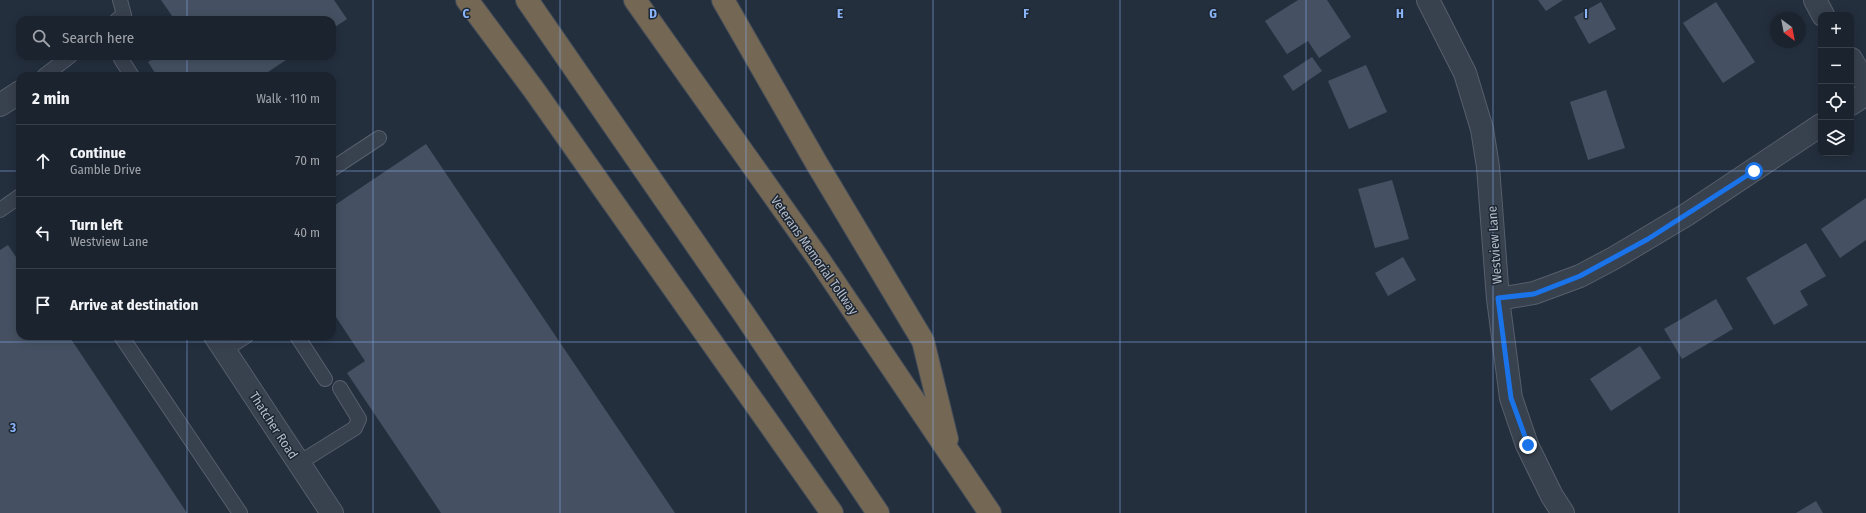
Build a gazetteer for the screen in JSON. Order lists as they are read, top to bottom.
{
  "streets": {
    "highway": ["Veterans Memorial Tollway"],
    "street": ["Westview Lane", "Thatcher Road"]
  },
  "north": "bottom right",
  "page": {
    "map_buttons": ["+", "−"],
    "search": "Search here",
    "heading": ["2 min", "Walk · 110 m"],
    "list": [
      ["Continue", "Gamble Drive", "70 m"],
      ["Turn left", "Westview Lane", "40 m"],
      "Arrive at destination"
    ]
  },
  "grid": {
    "columns": [
      "C",
      "D",
      "E",
      "F",
      "G",
      "H",
      "I"
    ],
    "rows": ["3"]
  }
}
